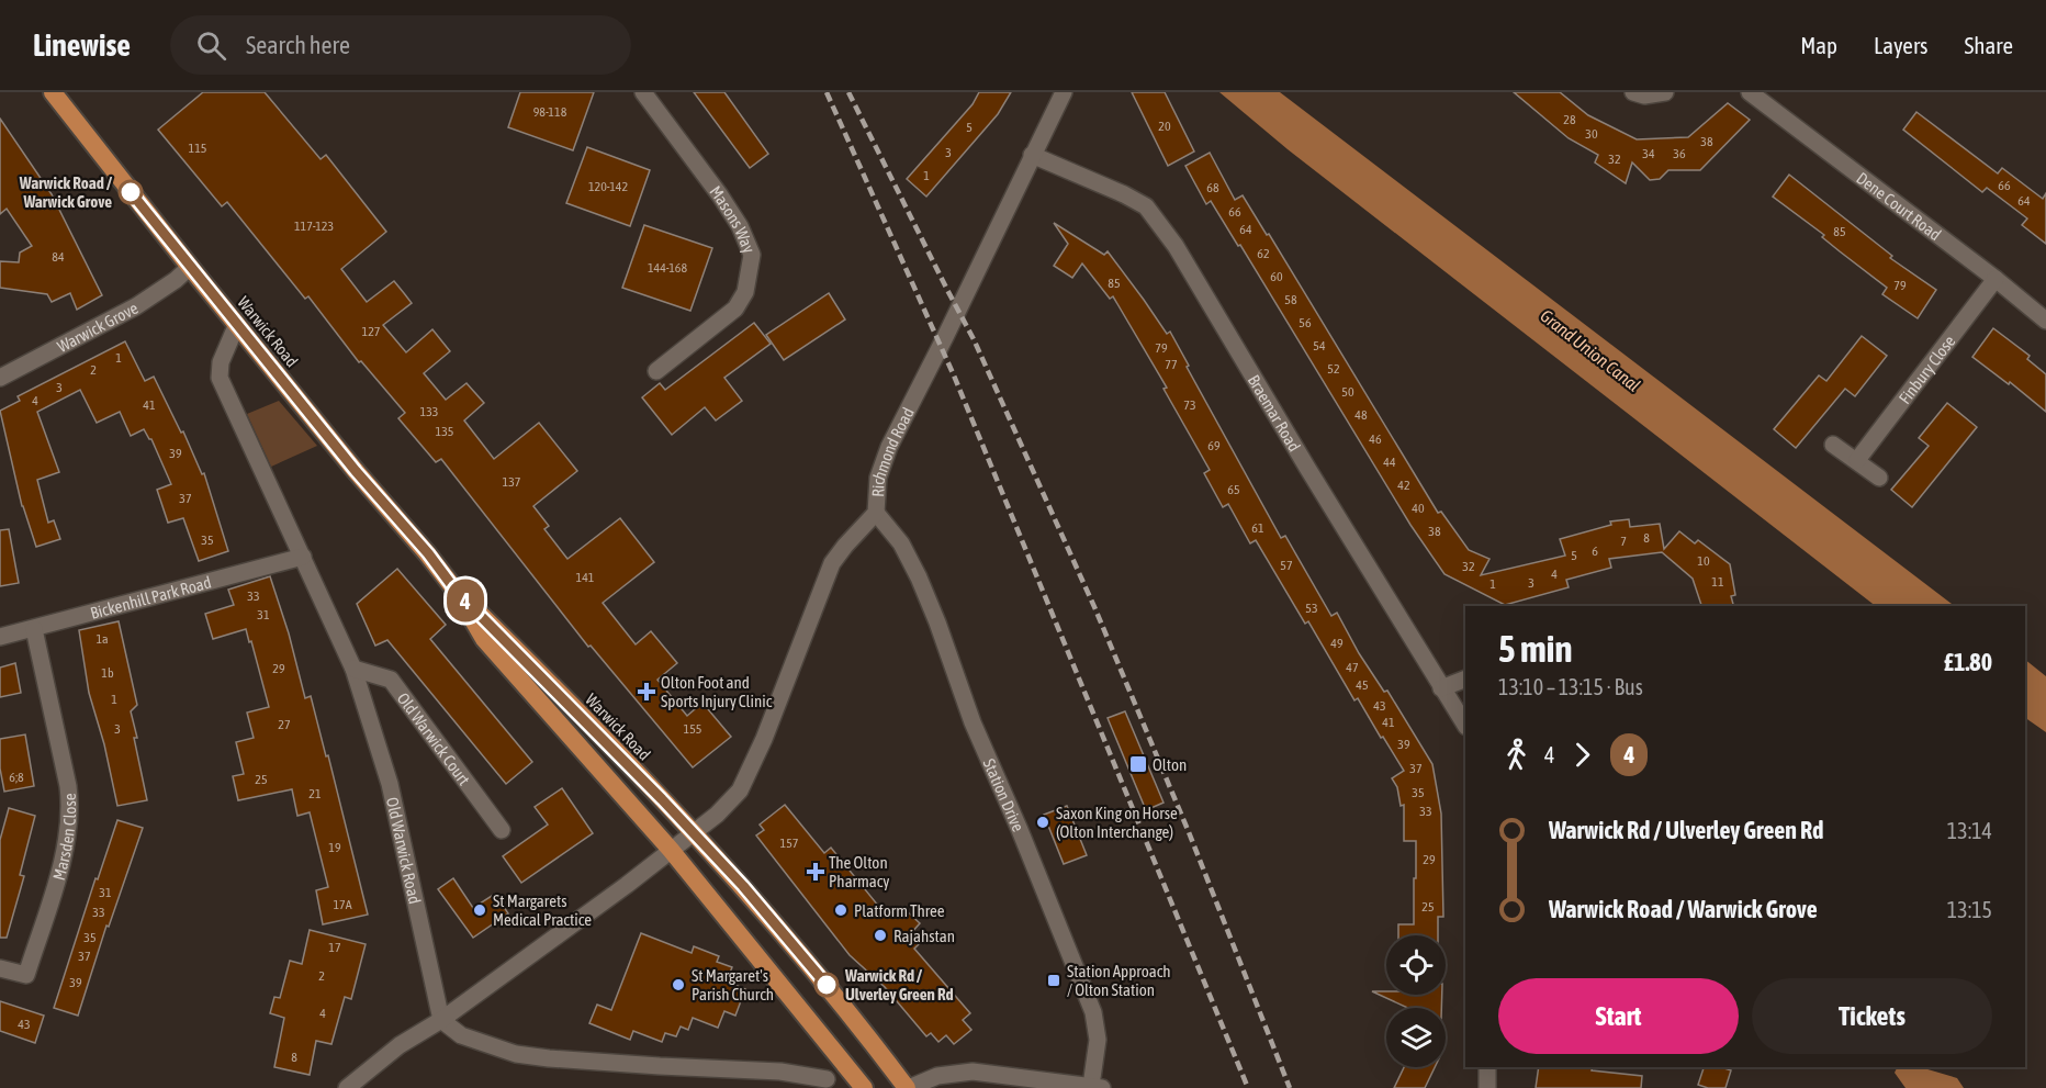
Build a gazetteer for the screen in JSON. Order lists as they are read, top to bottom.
{
  "streets": {
    "highway": ["Warwick Road"],
    "street": [
      "Dene Court Road",
      "Masons Way",
      "Warwick Grove",
      "Finbury Close",
      "Braemar Road",
      "Richmond Road",
      "Bickenhill Park Road",
      "Old Warwick Court",
      "Station Drive",
      "Marsden Close",
      "Old Warwick Road"
    ]
  },
  "crossings": [
    ["Dene Court Road", "Finbury Close"],
    ["Warwick Grove", "Warwick Road"],
    ["Warwick Road", "Richmond Road"],
    ["Warwick Road", "Old Warwick Road"],
    ["Braemar Road", "Richmond Road"],
    ["Richmond Road", "Station Drive"],
    ["Bickenhill Park Road", "Marsden Close"],
    ["Bickenhill Park Road", "Old Warwick Road"],
    ["Old Warwick Court", "Old Warwick Road"]
  ],
  "water": ["Grand Union Canal"],
  "places": {
    "other": [
      "Warwick Road / Warwick Grove",
      "Saxon King on Horse (Olton Interchange)",
      "St Margarets Medical Practice",
      "Platform Three",
      "Rajahstan",
      "St Margaret's Parish Church",
      "Warwick Rd / Ulverley Green Rd"
    ],
    "health": ["Olton Foot and Sports Injury Clinic", "The Olton Pharmacy"],
    "transit": ["Olton", "Station Approach / Olton Station"]
  },
  "lines": ["bus line 4"],
  "house_numbers": [
    "98-118",
    "28",
    "20",
    "5",
    "30",
    "38",
    "115",
    "3",
    "34",
    "36",
    "32",
    "1",
    "66",
    "120-142",
    "68",
    "64",
    "66",
    "117-123",
    "64",
    "85",
    "62",
    "84",
    "144-168",
    "60",
    "85",
    "79",
    "58",
    "56",
    "127",
    "54",
    "79",
    "1",
    "77",
    "52",
    "2",
    "3",
    "50",
    "4",
    "41",
    "73",
    "133",
    "48",
    "135",
    "46",
    "69",
    "39",
    "44",
    "137",
    "42",
    "65",
    "37",
    "40",
    "61",
    "38",
    "8",
    "35",
    "7",
    "6",
    "5",
    "10",
    "57",
    "32",
    "4",
    "141",
    "11",
    "3",
    "1",
    "33",
    "53",
    "31",
    "1a",
    "49",
    "47",
    "29",
    "1b",
    "45",
    "1",
    "43",
    "41",
    "27",
    "3",
    "155",
    "39",
    "37",
    "6;8",
    "25",
    "35",
    "21",
    "33",
    "157",
    "19",
    "29",
    "31",
    "17A",
    "25",
    "33",
    "35",
    "17",
    "37",
    "2",
    "39",
    "4",
    "43",
    "8"
  ],
  "page": {
    "header": "Linewise",
    "search": "Search here",
    "nav": ["Map", "Layers", "Share"],
    "on_map": "4",
    "heading": ["5 min", "13:10 – 13:15 · Bus", "£1.80"],
    "legs": ["4", "4"],
    "list": [
      {
        "name": "Warwick Rd / Ulverley Green Rd",
        "value": "13:14"
      },
      {
        "name": "Warwick Road / Warwick Grove",
        "value": "13:15"
      }
    ],
    "buttons": ["Start", "Tickets"]
  }
}
